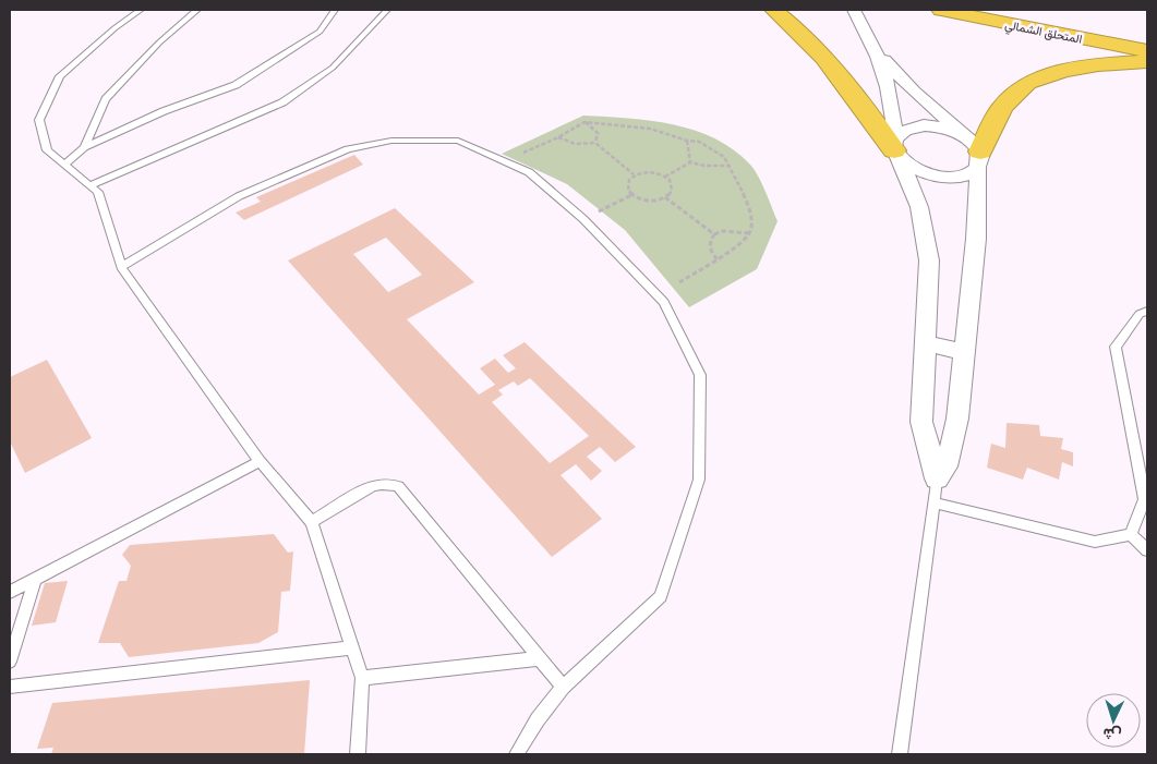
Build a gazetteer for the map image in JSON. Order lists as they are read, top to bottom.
{
  "streets": {
    "highway": ["المتحلق الشمالي"]
  },
  "north": "bottom"
}
